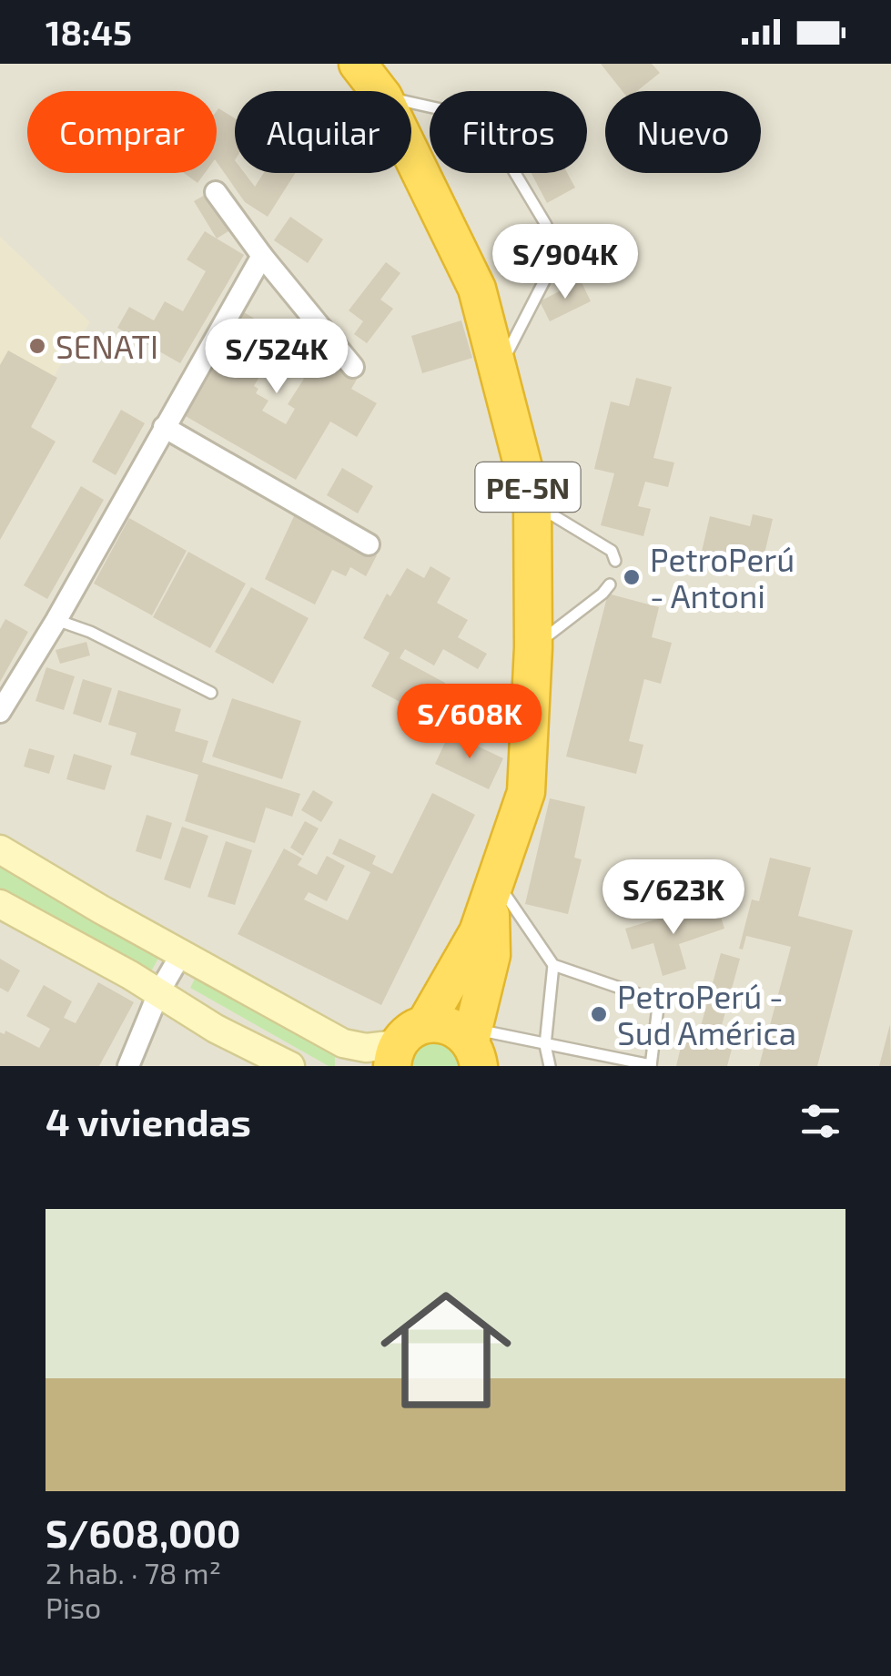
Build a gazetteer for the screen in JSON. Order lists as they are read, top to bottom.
{
  "streets": {
    "highway": ["PE-5N"]
  },
  "places": ["SENATI", "PetroPerú - Antoni", "PetroPerú - Sud América"],
  "page": {
    "status": "18:45",
    "chip": [
      "Comprar",
      "Alquilar",
      "Filtros",
      "Nuevo"
    ],
    "price": [
      "S/904K",
      "S/524K",
      "S/608K",
      "S/623K"
    ],
    "heading": "4 viviendas",
    "list": [
      {
        "name": "S/608,000",
        "note": "2 hab. · 78 m² · Piso"
      }
    ]
  }
}
